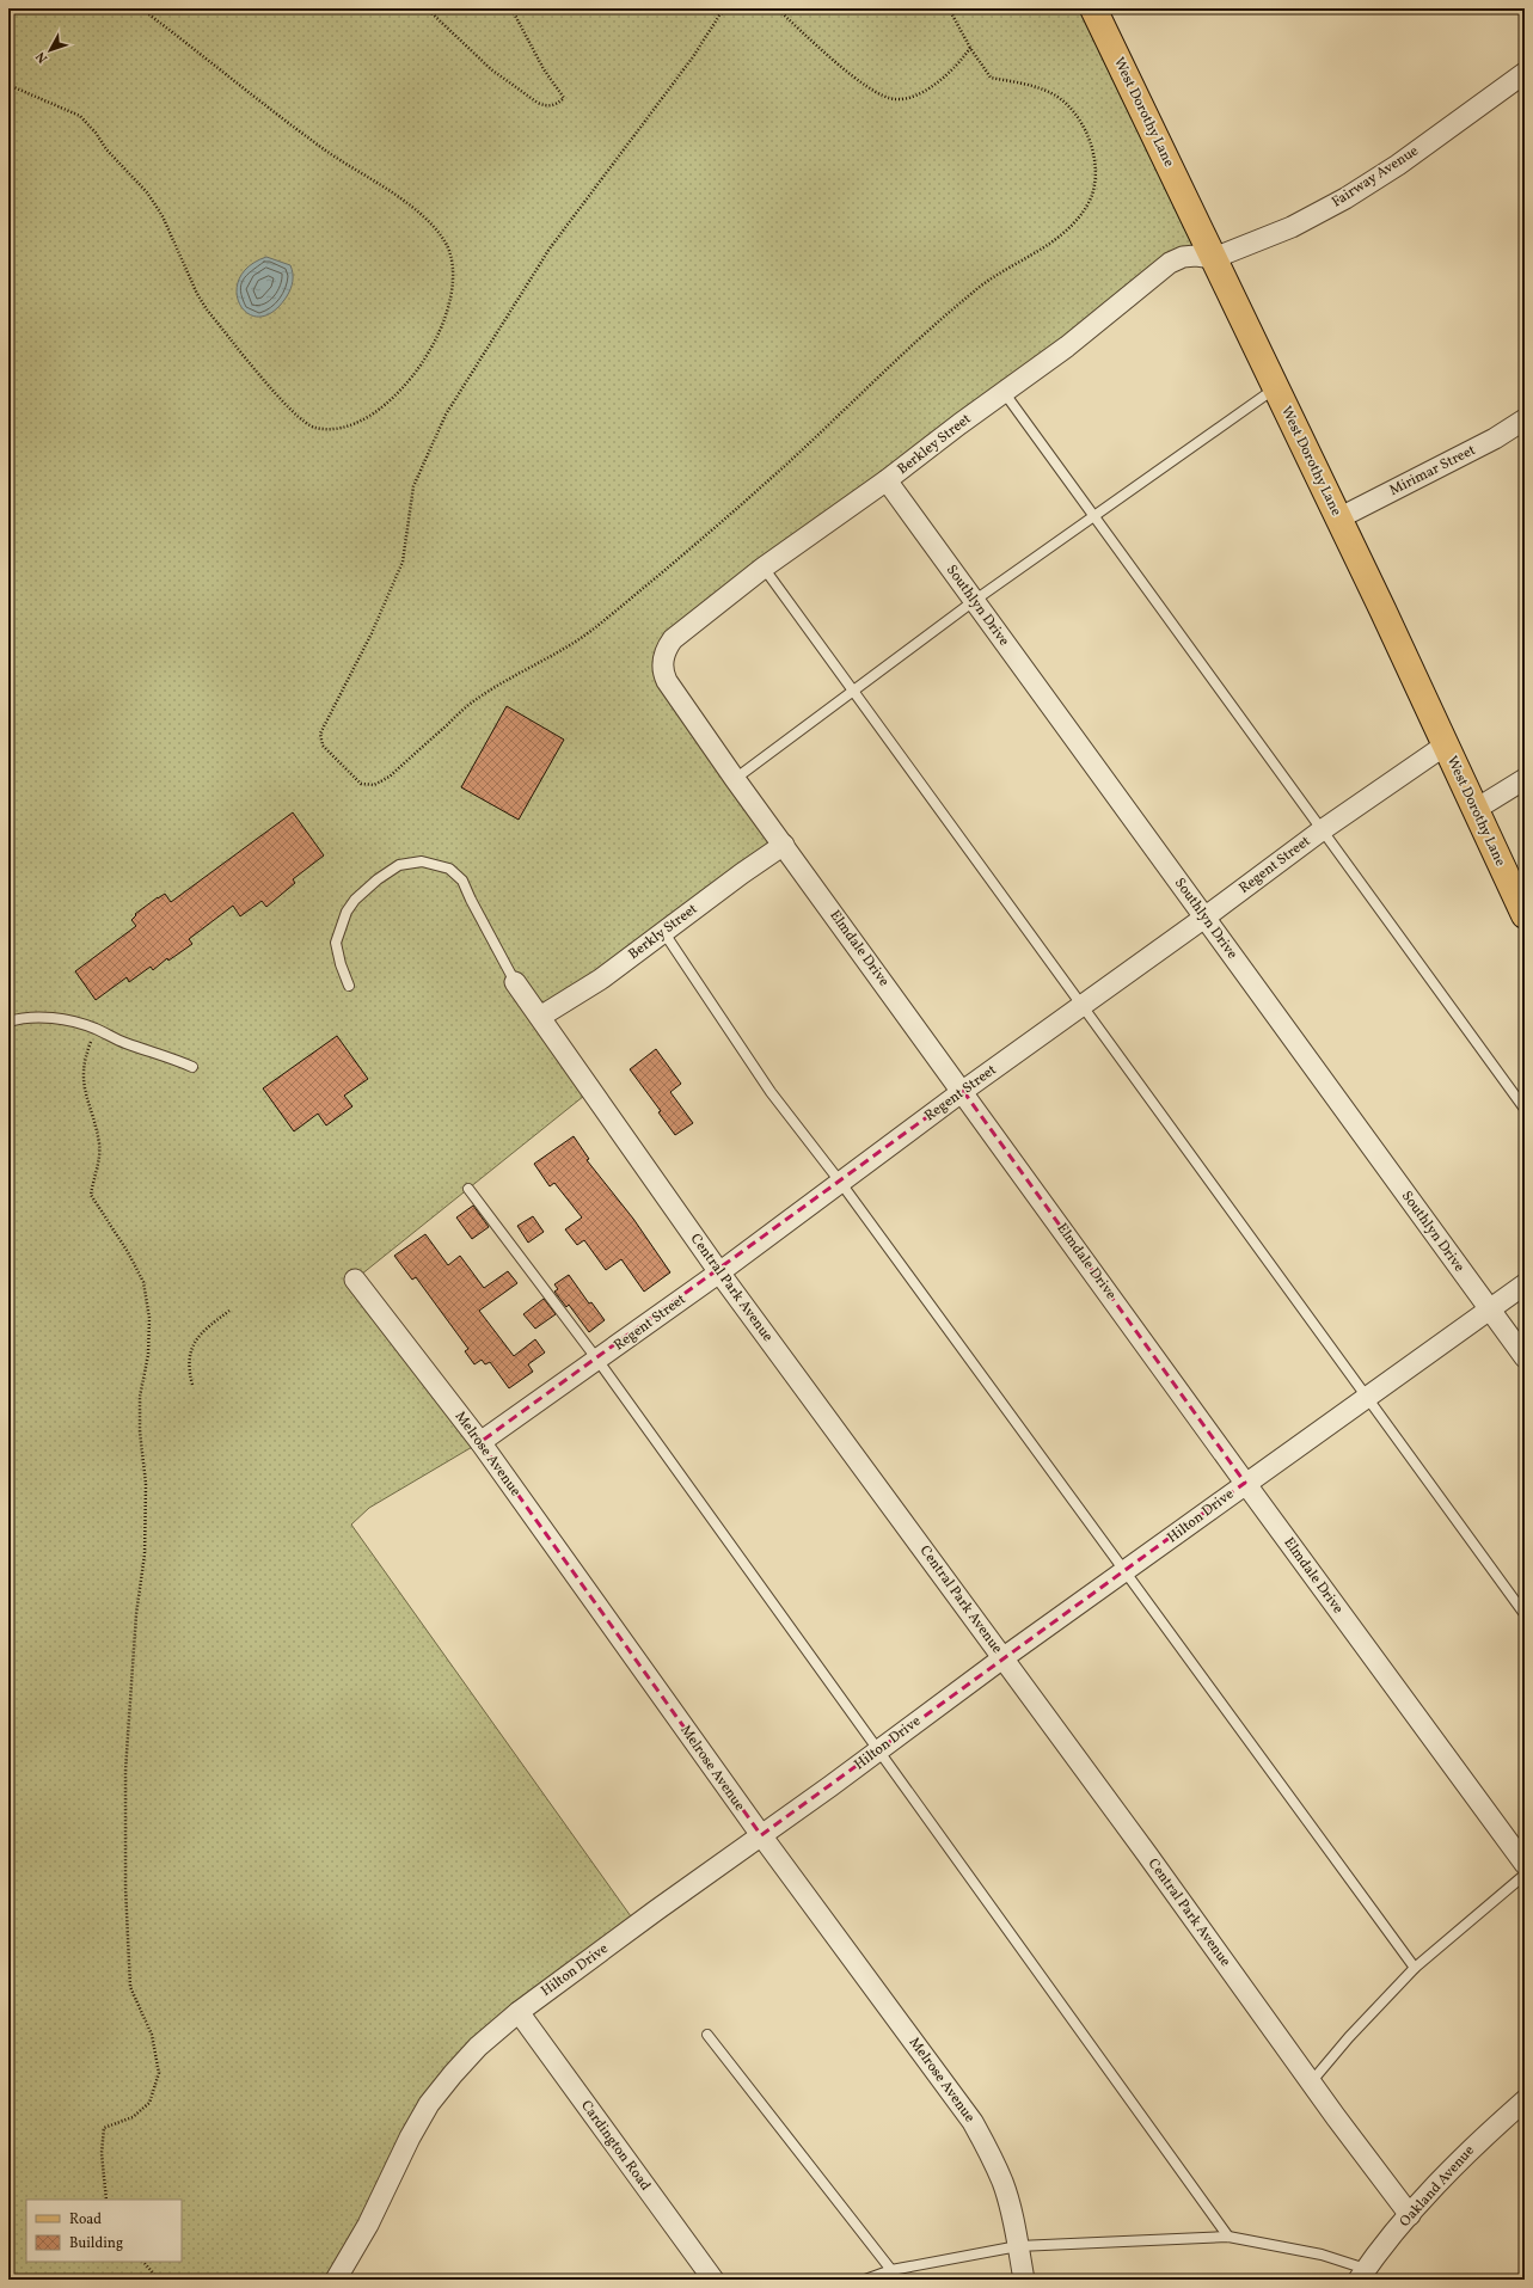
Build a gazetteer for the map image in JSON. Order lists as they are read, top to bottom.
{
  "streets": {
    "main road": ["West Dorothy Lane"],
    "street": [
      "Fairway Avenue",
      "Berkley Street",
      "Mirimar Street",
      "Southlyn Drive",
      "Regent Street",
      "Berkly Street",
      "Elmdale Drive",
      "Central Park Avenue",
      "Melrose Avenue",
      "Hilton Drive",
      "Cardington Road",
      "Oakland Avenue"
    ]
  },
  "crossings": [
    ["West Dorothy Lane", "Fairway Avenue"],
    ["West Dorothy Lane", "Berkley Street"],
    ["West Dorothy Lane", "Mirimar Street"],
    ["West Dorothy Lane", "Regent Street"],
    ["Fairway Avenue", "Berkley Street"],
    ["Berkley Street", "Southlyn Drive"],
    ["Berkley Street", "Elmdale Drive"],
    ["Southlyn Drive", "Regent Street"],
    ["Southlyn Drive", "Hilton Drive"],
    ["Regent Street", "Elmdale Drive"],
    ["Regent Street", "Central Park Avenue"],
    ["Regent Street", "Melrose Avenue"],
    ["Berkly Street", "Elmdale Drive"],
    ["Berkly Street", "Central Park Avenue"],
    ["Elmdale Drive", "Hilton Drive"],
    ["Central Park Avenue", "Hilton Drive"],
    ["Central Park Avenue", "Oakland Avenue"],
    ["Melrose Avenue", "Hilton Drive"],
    ["Hilton Drive", "Cardington Road"]
  ],
  "legend": ["Road", "Building"],
  "north": "bottom left"
}
